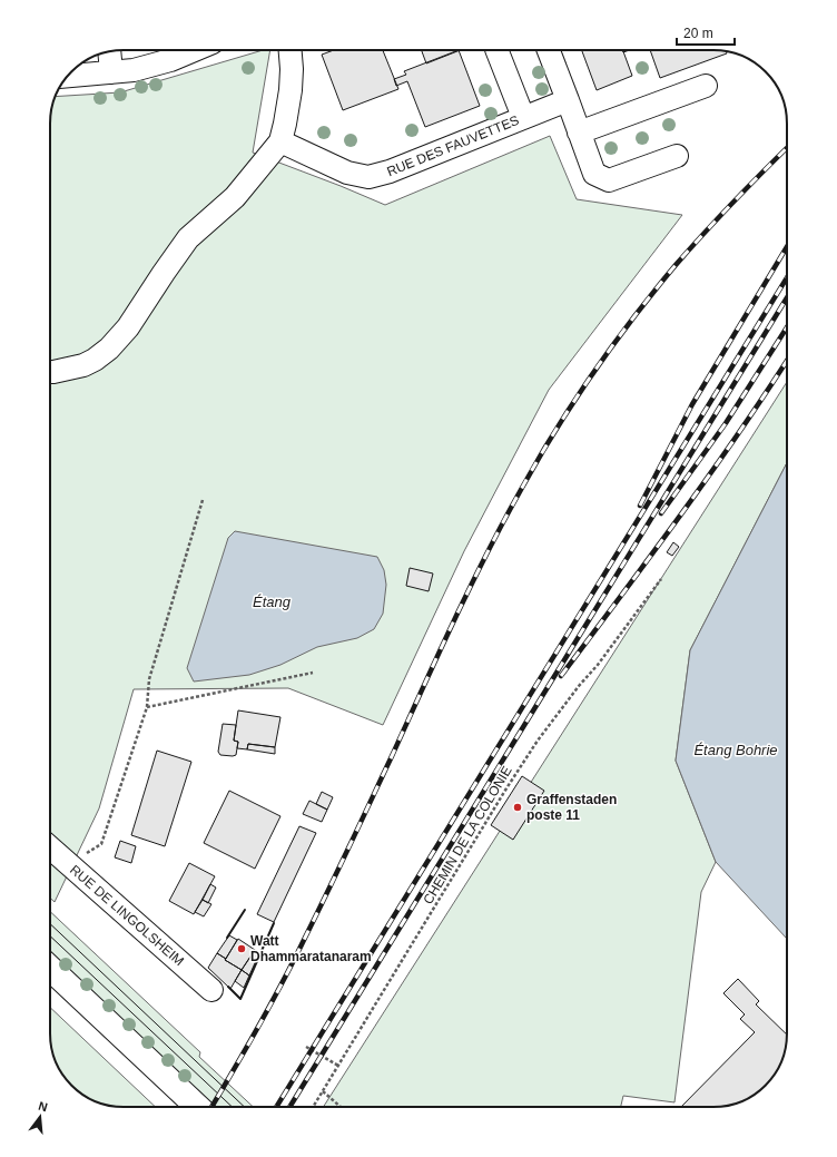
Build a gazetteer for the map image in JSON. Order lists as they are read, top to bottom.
{
  "streets": {
    "street": ["RUE DES FAUVETTES", "RUE DE LINGOLSHEIM"],
    "path": ["CHEMIN DE LA COLONIE"]
  },
  "water": ["Étang", "Étang Bohrie"],
  "places": ["Graffenstaden poste 11", "Watt Dhammaratanaram"],
  "scale_bar": "20 m",
  "north": "top"
}
